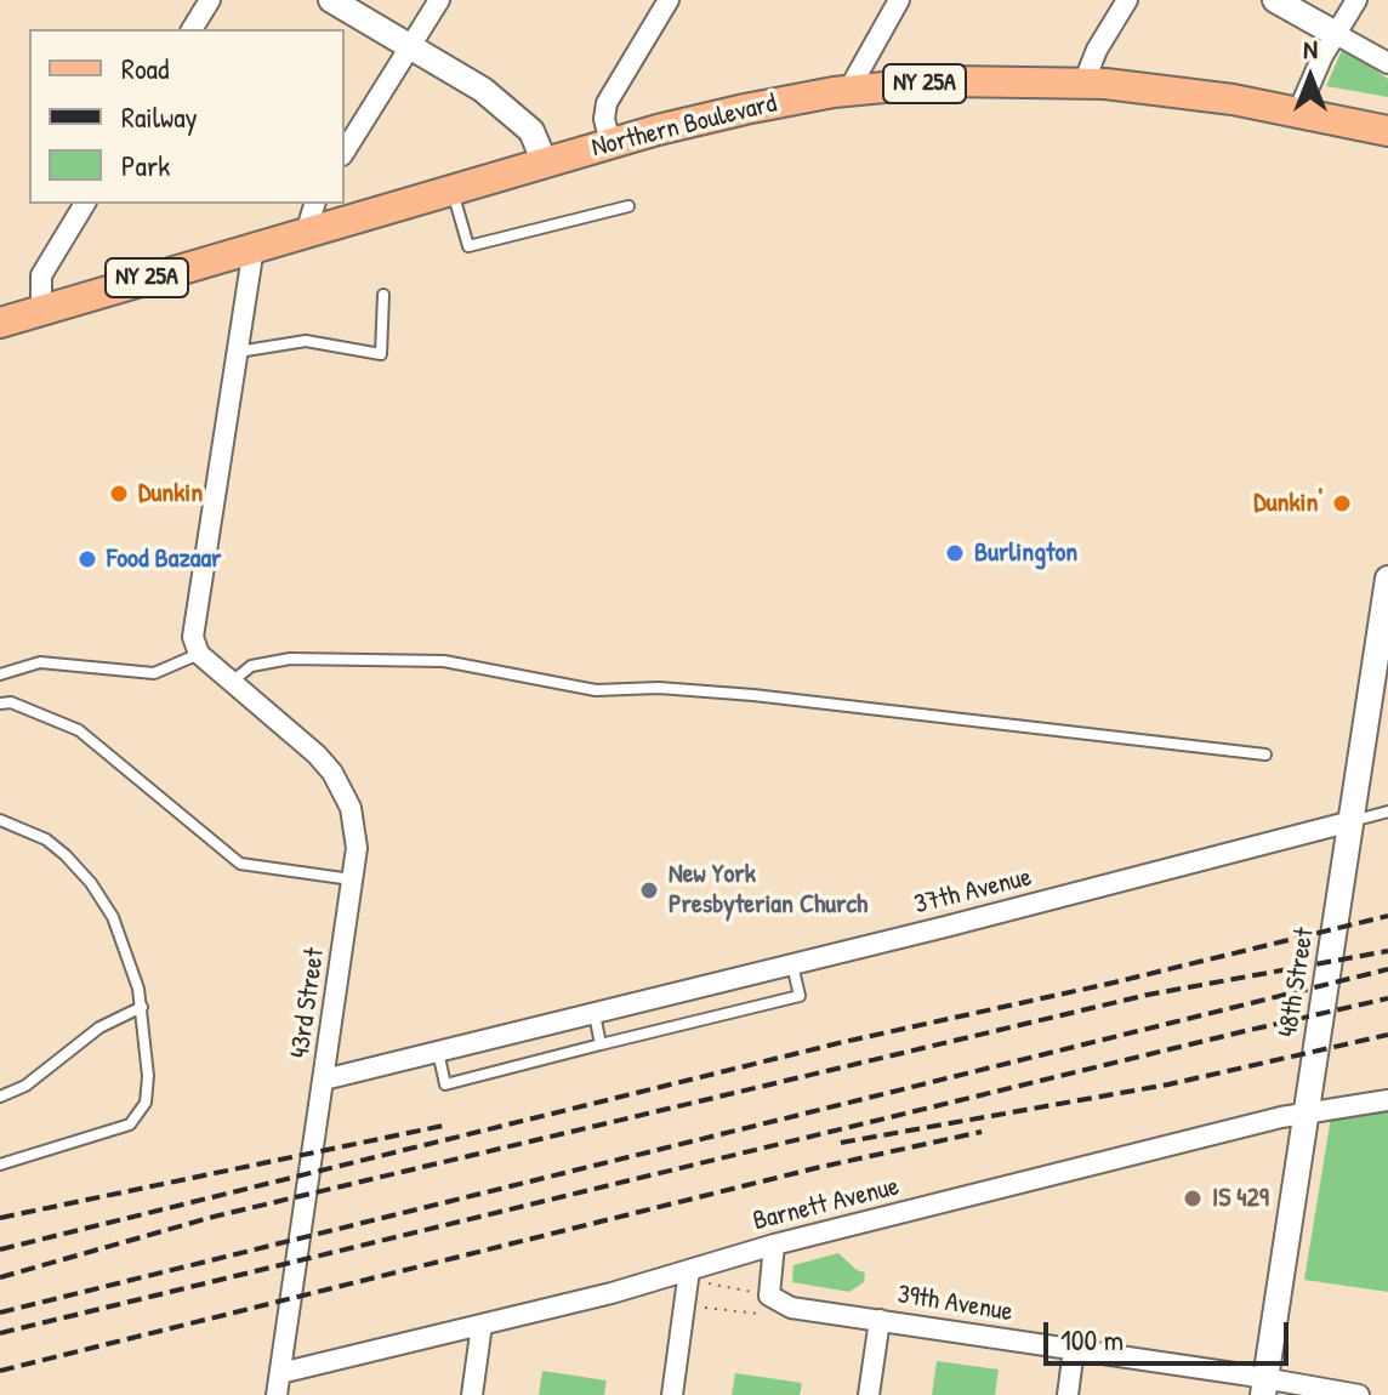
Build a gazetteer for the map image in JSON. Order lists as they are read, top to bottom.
{
  "streets": {
    "main road": ["NY 25A", "Northern Boulevard"],
    "street": [
      "37th Avenue",
      "48th Street",
      "43rd Street",
      "Barnett Avenue",
      "39th Avenue"
    ]
  },
  "crossings": [
    ["37th Avenue", "48th Street"],
    ["37th Avenue", "43rd Street"],
    ["48th Street", "Barnett Avenue"],
    ["48th Street", "39th Avenue"],
    ["43rd Street", "Barnett Avenue"],
    ["Barnett Avenue", "39th Avenue"]
  ],
  "places": [
    "Dunkin",
    "Dunkin'",
    "Burlington",
    "Food Bazaar",
    "New York Presbyterian Church",
    "IS 429"
  ],
  "legend": ["Road", "Railway", "Park"],
  "scale_bar": "100 m",
  "north": "top"
}
